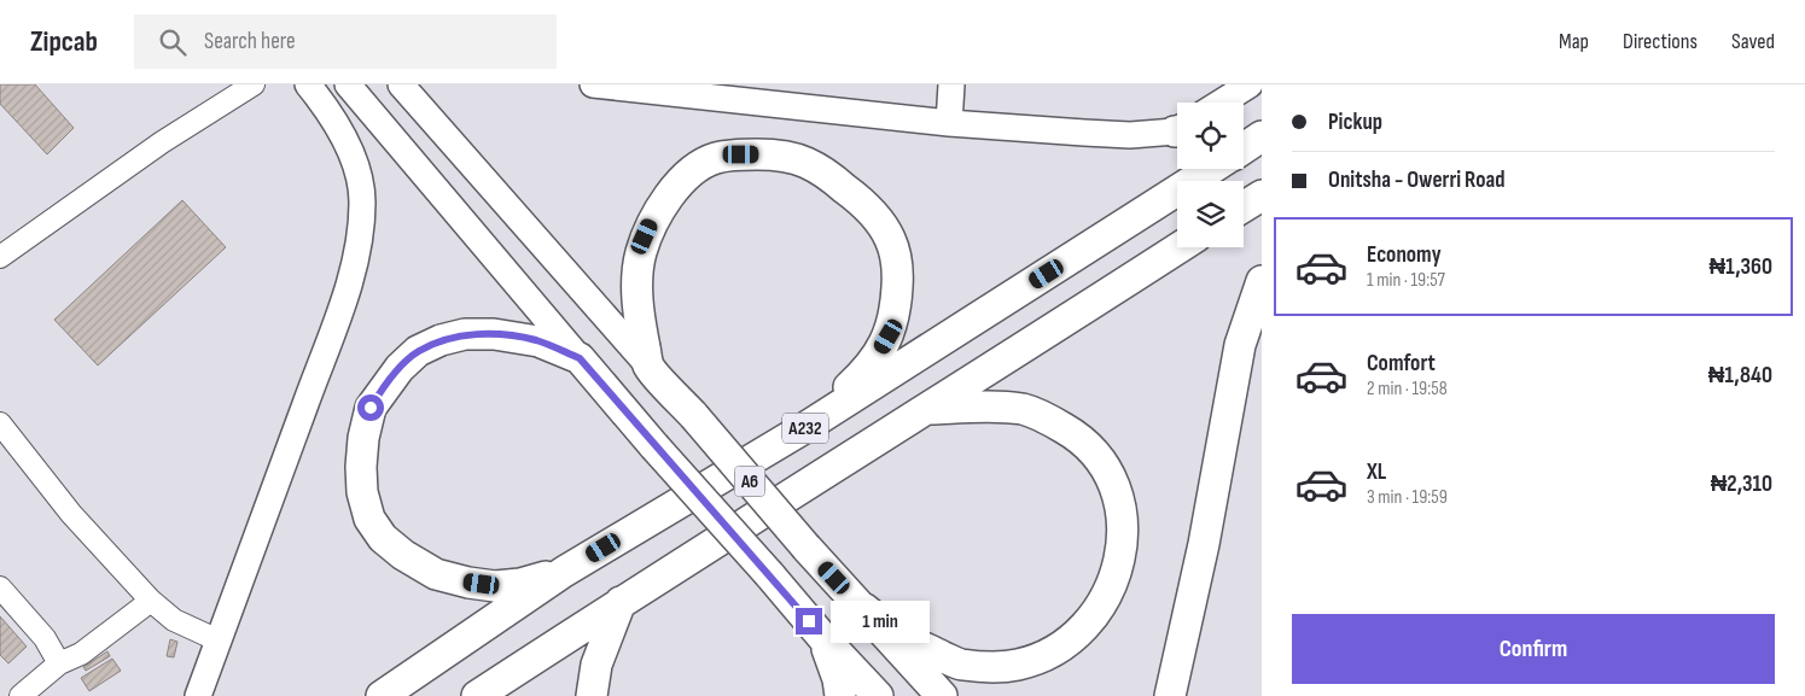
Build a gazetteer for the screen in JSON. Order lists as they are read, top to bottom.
{
  "streets": {
    "highway": ["A232", "A6"]
  },
  "page": {
    "header": "Zipcab",
    "search": "Search here",
    "nav": ["Map", "Directions", "Saved"],
    "banner": ["Pickup", "Onitsha - Owerri Road"],
    "list": [
      {
        "name": "Economy",
        "note": "1 min · 19:57",
        "value": "₦1,360"
      },
      {
        "name": "Comfort",
        "note": "2 min · 19:58",
        "value": "₦1,840"
      },
      {
        "name": "XL",
        "note": "3 min · 19:59",
        "value": "₦2,310"
      }
    ],
    "bubble": "1 min",
    "buttons": "Confirm"
  }
}
